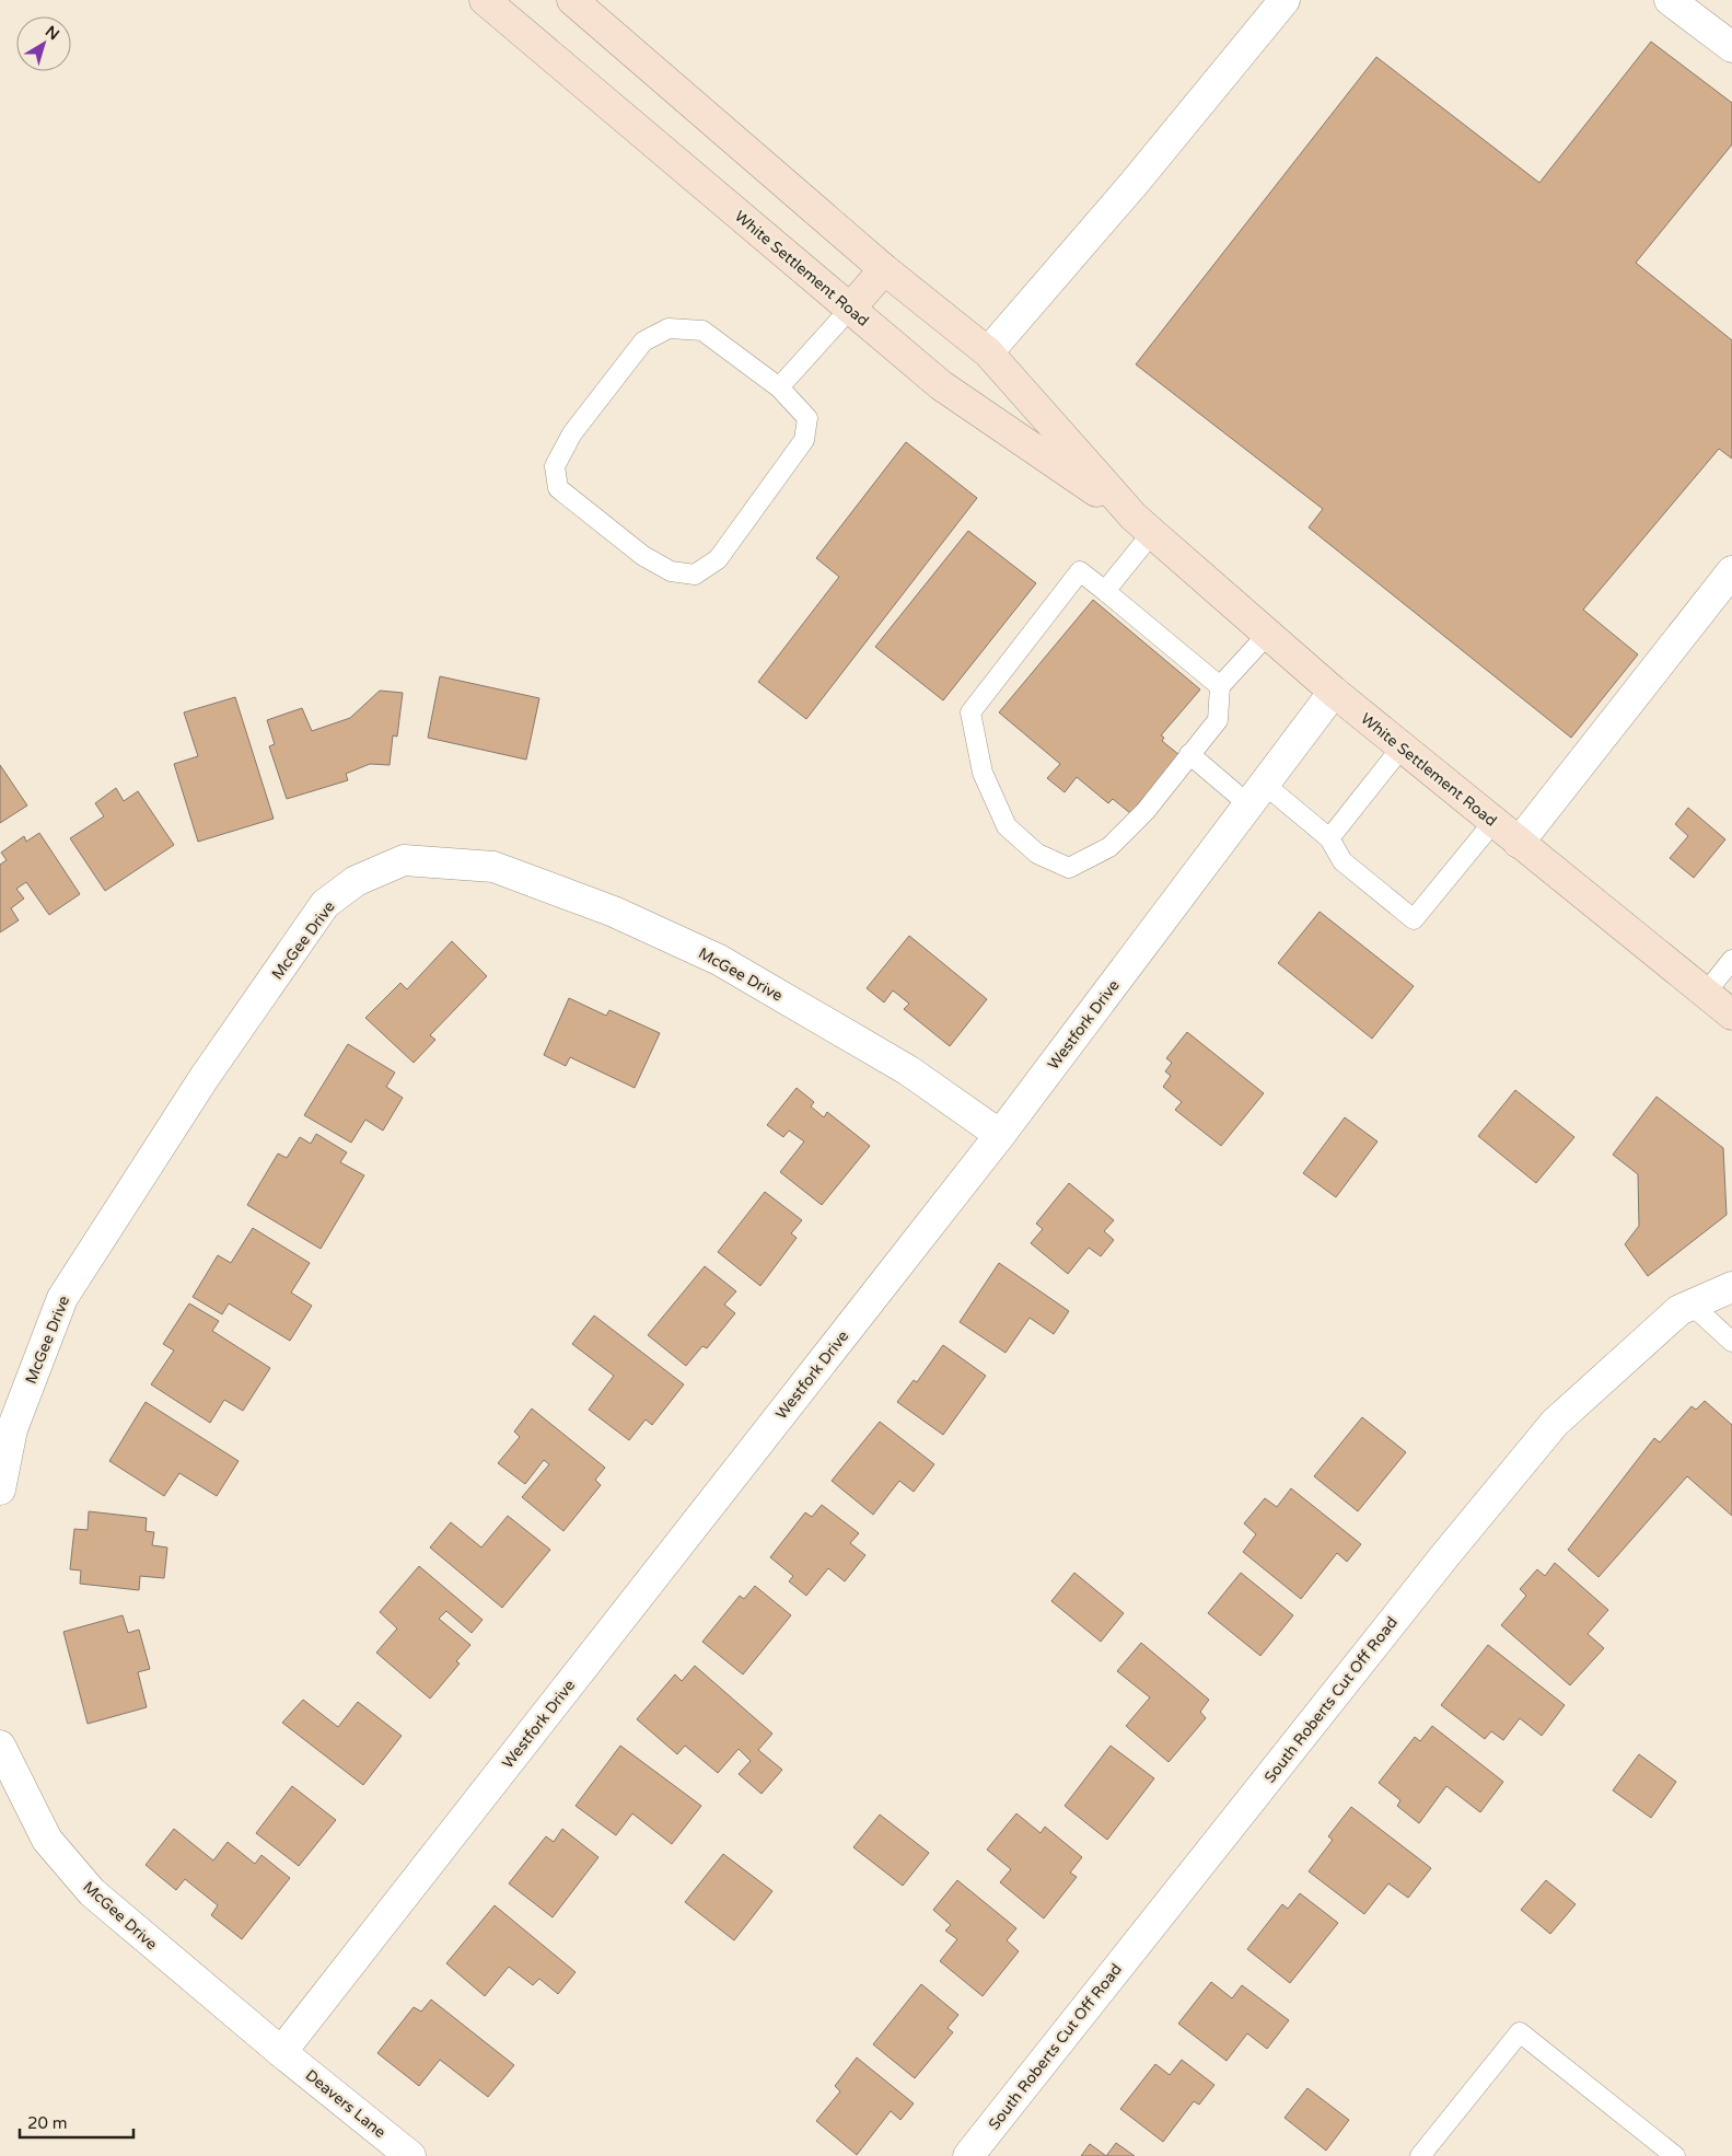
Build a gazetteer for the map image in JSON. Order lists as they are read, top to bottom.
{
  "streets": {
    "main road": ["White Settlement Road"],
    "street": [
      "McGee Drive",
      "Westfork Drive",
      "South Roberts Cut Off Road",
      "Deavers Lane"
    ]
  },
  "crossings": [
    ["White Settlement Road", "Westfork Drive"],
    ["McGee Drive", "Westfork Drive"],
    ["McGee Drive", "Deavers Lane"],
    ["Westfork Drive", "Deavers Lane"]
  ],
  "scale_bar": "20 m",
  "north": "top right"
}
